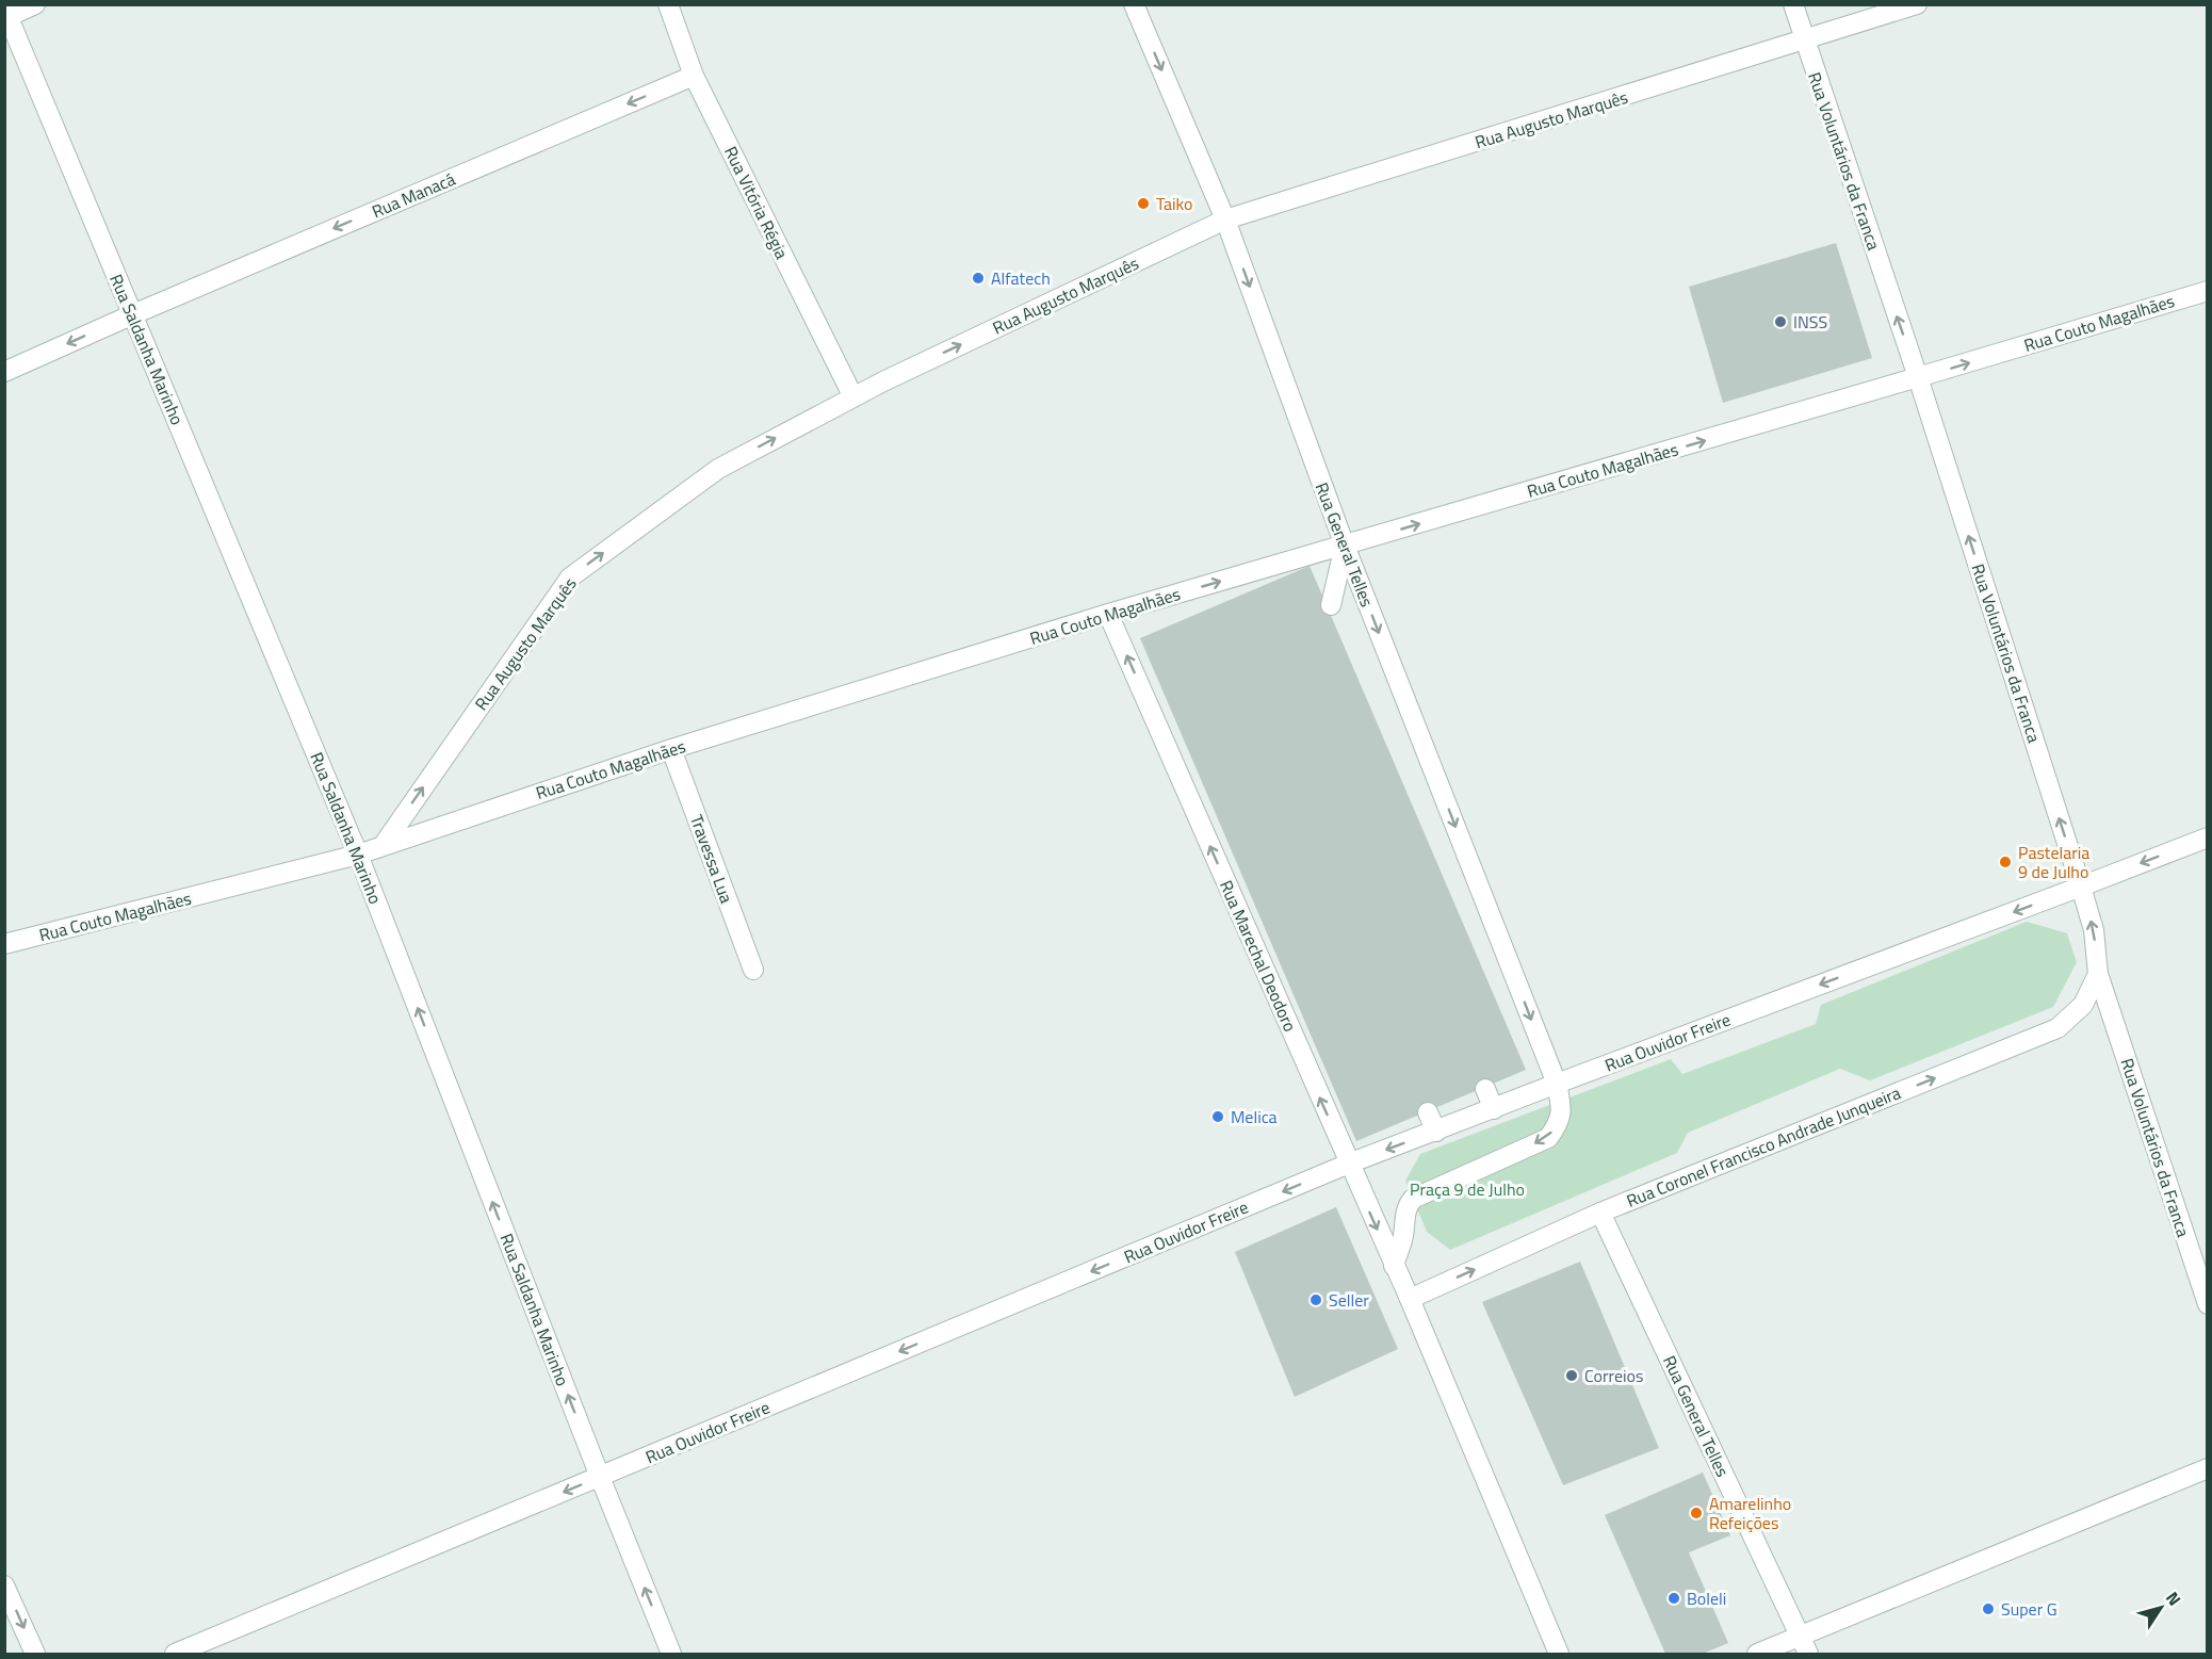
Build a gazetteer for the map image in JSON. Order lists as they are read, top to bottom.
{
  "streets": {
    "street": [
      "Rua Augusto Marquês",
      "Rua Voluntários da Franca",
      "Rua Manacá",
      "Rua Vitória Régia",
      "Rua Couto Magalhães",
      "Rua Saldanha Marinho",
      "Rua General Telles",
      "Travessa Lua",
      "Rua Marechal Deodoro",
      "Rua Ouvidor Freire",
      "Rua Coronel Francisco Andrade Junqueira"
    ]
  },
  "crossings": [
    ["Rua Augusto Marquês", "Rua Voluntários da Franca"],
    ["Rua Augusto Marquês", "Rua Vitória Régia"],
    ["Rua Augusto Marquês", "Rua Couto Magalhães"],
    ["Rua Augusto Marquês", "Rua General Telles"],
    ["Rua Voluntários da Franca", "Rua Couto Magalhães"],
    ["Rua Voluntários da Franca", "Rua Ouvidor Freire"],
    ["Rua Voluntários da Franca", "Rua Coronel Francisco Andrade Junqueira"],
    ["Rua Manacá", "Rua Vitória Régia"],
    ["Rua Manacá", "Rua Saldanha Marinho"],
    ["Rua Couto Magalhães", "Rua Saldanha Marinho"],
    ["Rua Couto Magalhães", "Rua General Telles"],
    ["Rua Couto Magalhães", "Travessa Lua"],
    ["Rua Couto Magalhães", "Rua Marechal Deodoro"],
    ["Rua Saldanha Marinho", "Rua Ouvidor Freire"],
    ["Rua General Telles", "Rua Marechal Deodoro"],
    ["Rua General Telles", "Rua Ouvidor Freire"],
    ["Rua General Telles", "Rua Coronel Francisco Andrade Junqueira"],
    ["Rua Marechal Deodoro", "Rua Ouvidor Freire"],
    ["Rua Marechal Deodoro", "Rua Coronel Francisco Andrade Junqueira"]
  ],
  "one_way": [
    "Rua Augusto Marquês",
    "Rua Voluntários da Franca",
    "Rua Manacá",
    "Rua Couto Magalhães",
    "Rua Saldanha Marinho",
    "Rua General Telles",
    "Rua Ouvidor Freire",
    "Rua Coronel Francisco Andrade Junqueira"
  ],
  "parks": ["Praça 9 de Julho"],
  "places": [
    "Taiko",
    "Alfatech",
    "INSS",
    "Pastelaria 9 de Julho",
    "Melica",
    "Seller",
    "Correios",
    "Amarelinho Refeições",
    "Boleli",
    "Super G"
  ],
  "north": "top right"
}
